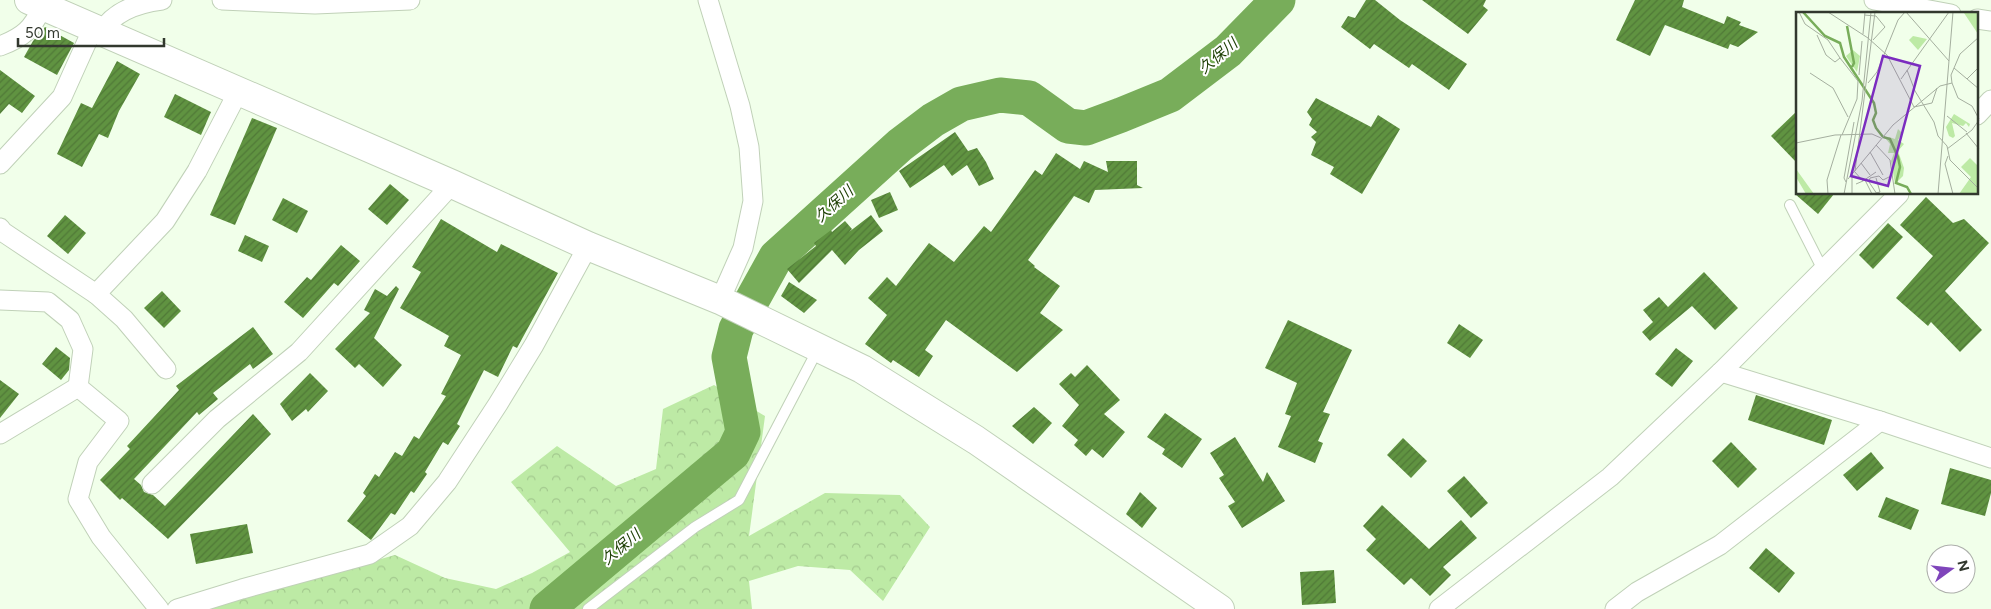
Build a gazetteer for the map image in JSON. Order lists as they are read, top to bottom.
{
  "water": ["久保川"],
  "scale_bar": "50 m",
  "north": "right"
}
